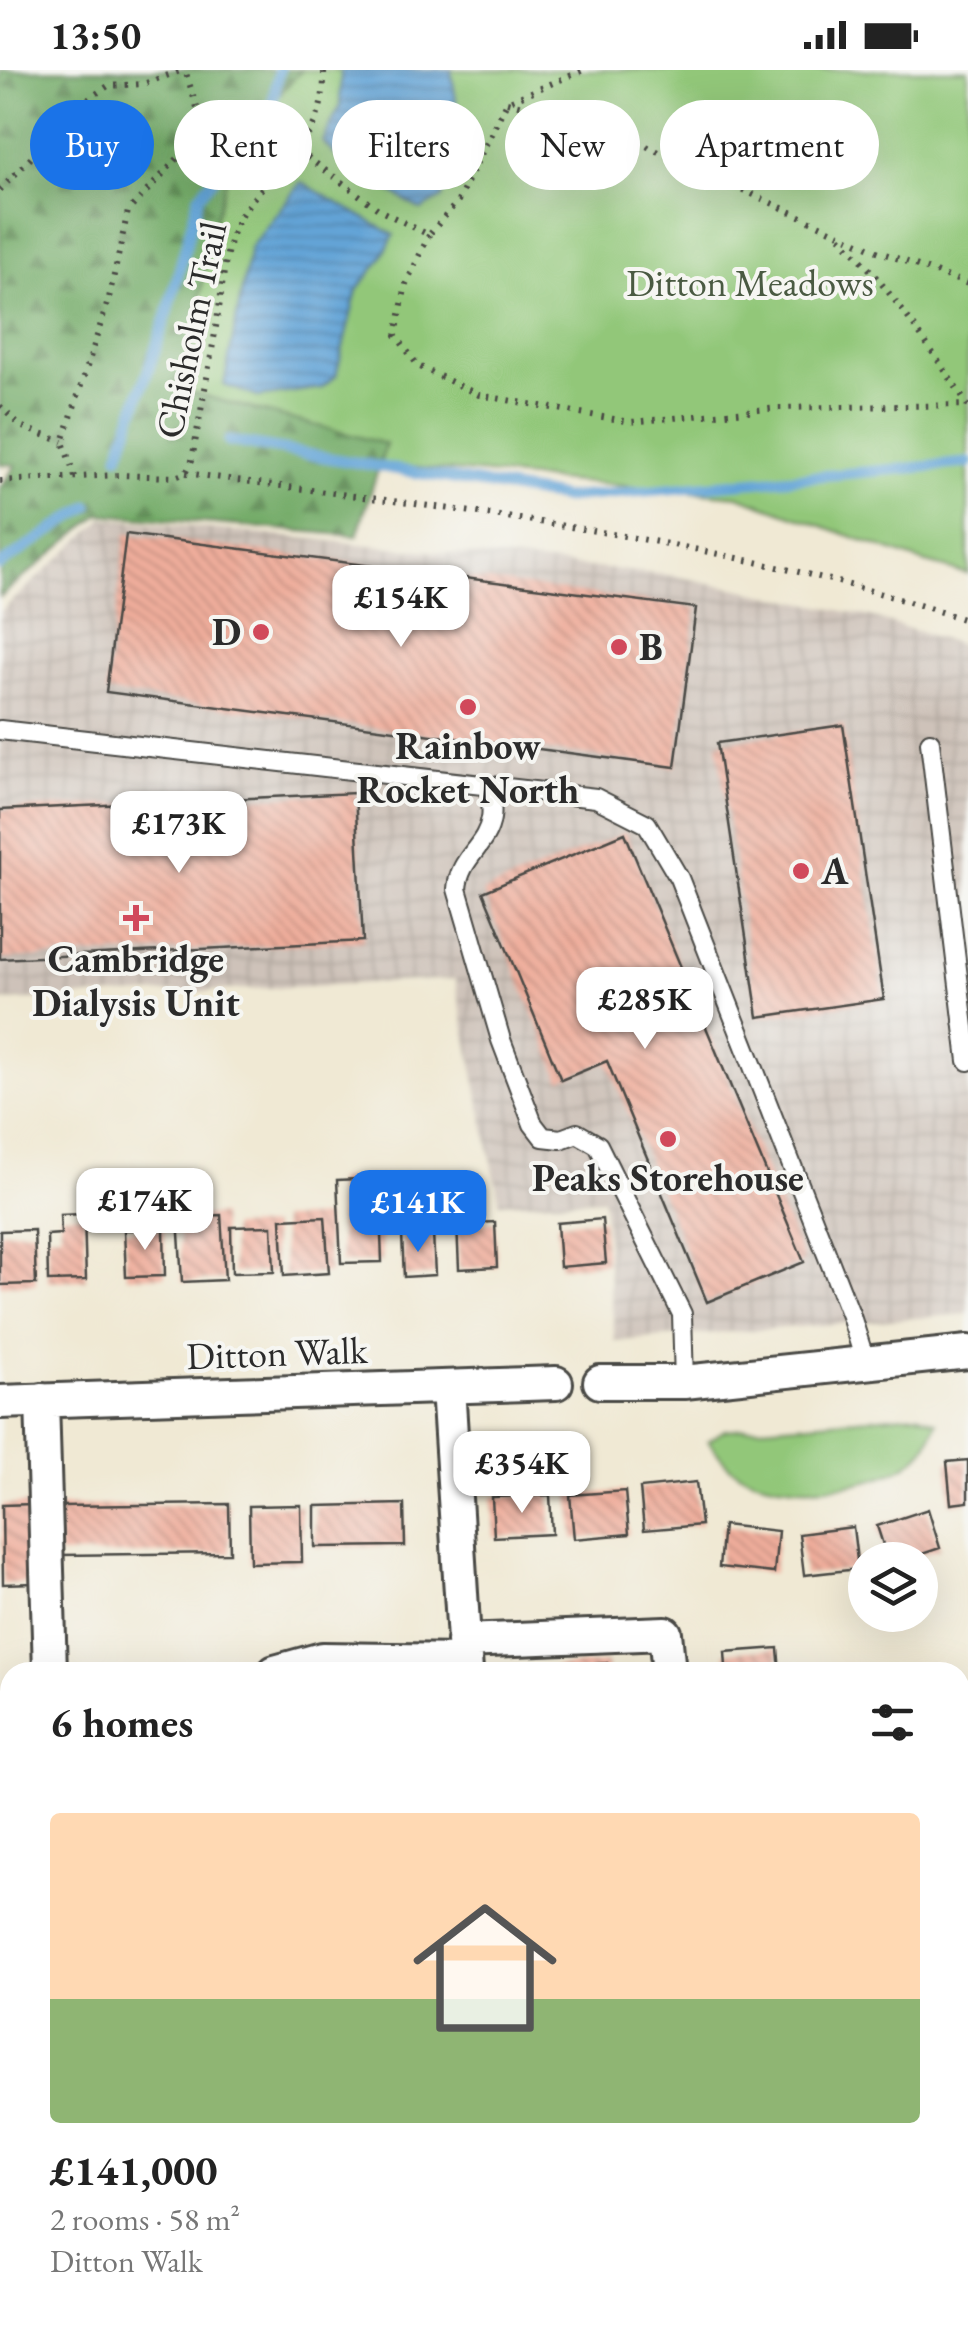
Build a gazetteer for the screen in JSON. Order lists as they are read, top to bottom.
{
  "streets": {
    "street": ["Ditton Walk"],
    "path": ["Chisholm Trail"]
  },
  "parks": ["Ditton Meadows"],
  "places": {
    "other": [
      "D",
      "B",
      "Rainbow Rocket North",
      "A",
      "Peaks Storehouse"
    ],
    "health": ["Cambridge Dialysis Unit"]
  },
  "page": {
    "status": "13:50",
    "chip": [
      "Buy",
      "Rent",
      "Filters",
      "New",
      "Apartment"
    ],
    "price": [
      "£154K",
      "£173K",
      "£285K",
      "£174K",
      "£141K",
      "£354K"
    ],
    "heading": "6 homes",
    "list": [
      {
        "name": "£141,000",
        "note": "2 rooms · 58 m² · Ditton Walk"
      }
    ]
  }
}
